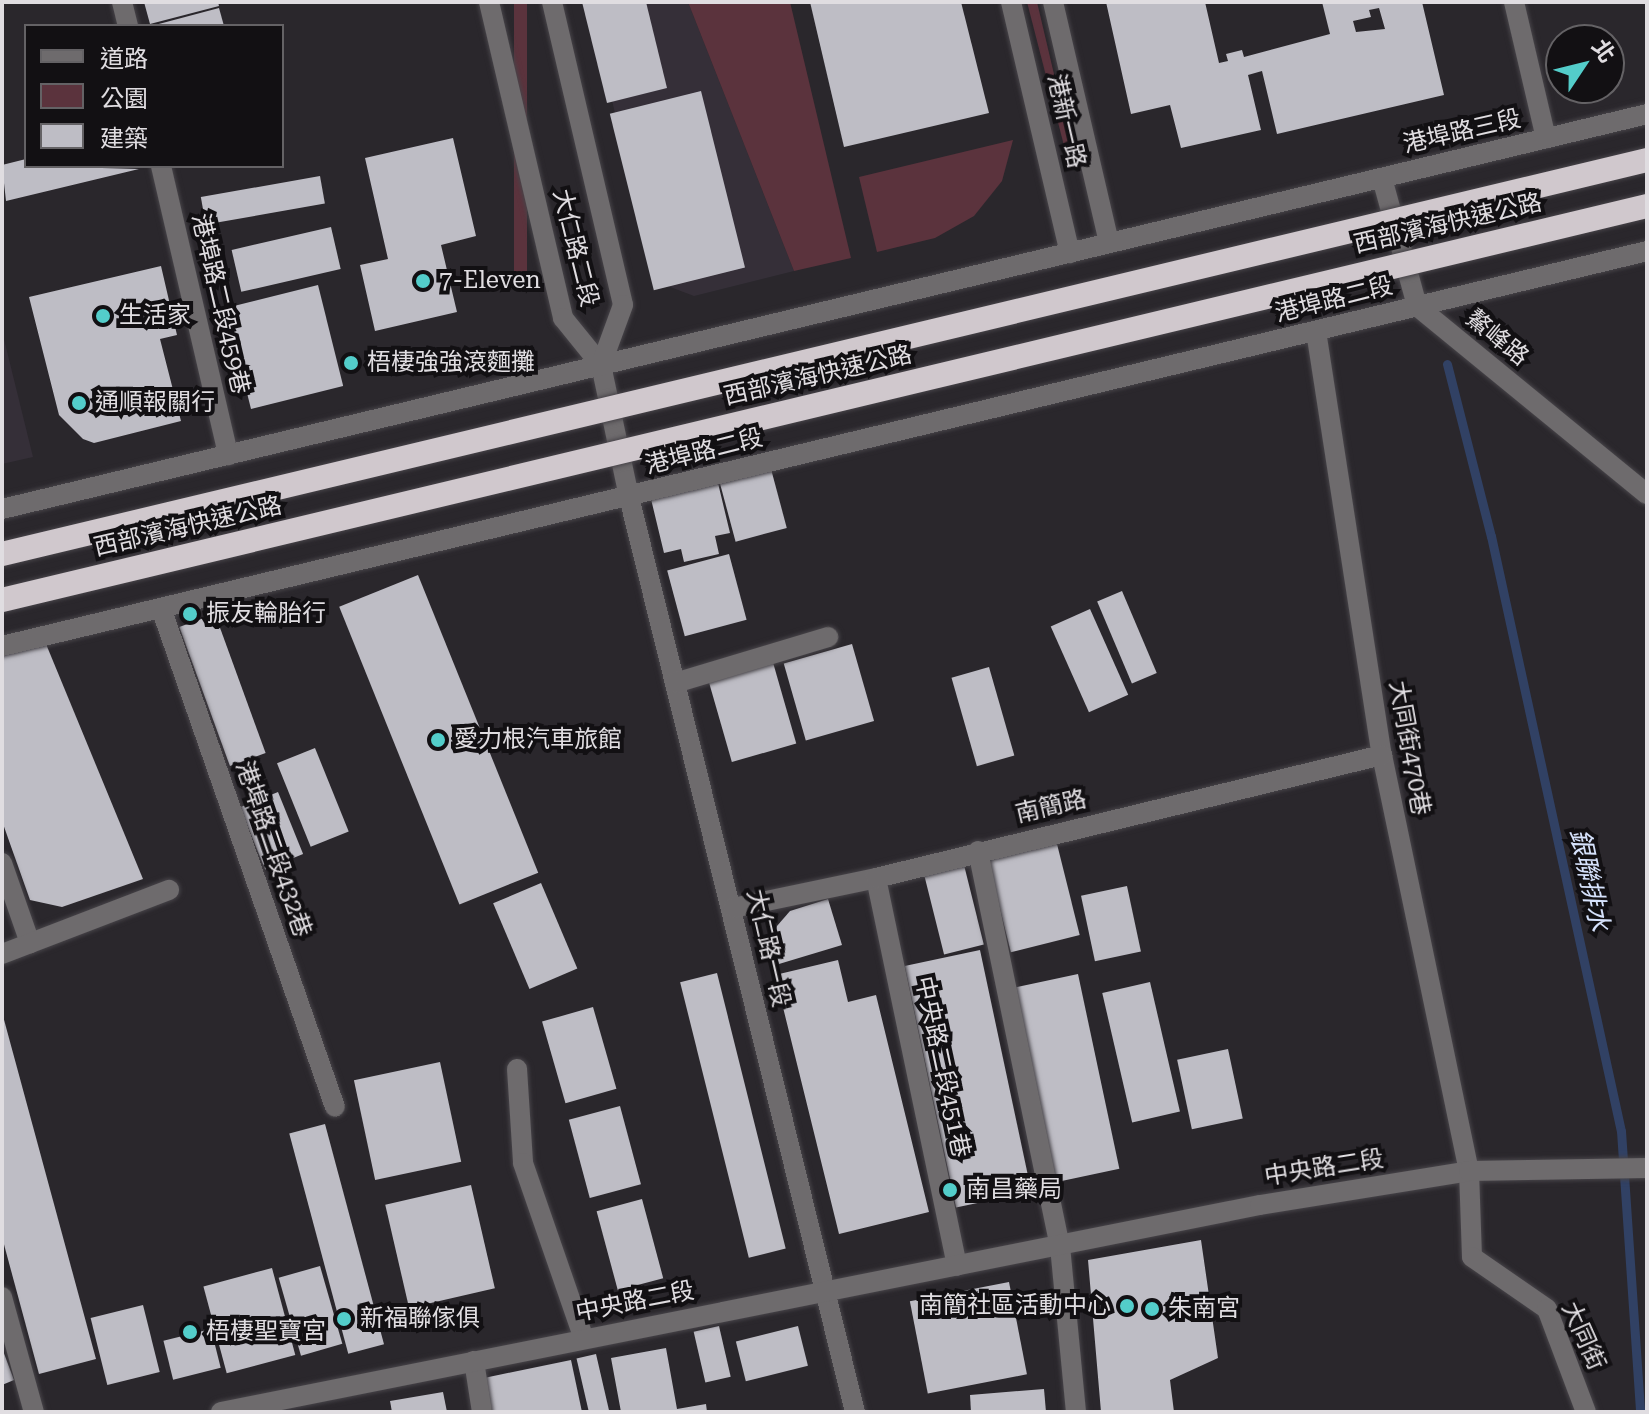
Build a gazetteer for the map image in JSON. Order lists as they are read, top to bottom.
{
  "streets": {
    "highway": ["西部濱海快速公路"],
    "street": [
      "港新一路",
      "港埠路三段",
      "大仁路二段",
      "港埠路二段",
      "港埠路二段459巷",
      "鰲峰路",
      "大同街470巷",
      "南簡路",
      "港埠路二段432巷",
      "大仁路一段",
      "中央路二段451巷",
      "中央路二段",
      "大同街"
    ]
  },
  "crossings": [
    ["大仁路二段", "大仁路一段"],
    ["港埠路二段", "鰲峰路"],
    ["港埠路二段", "大同街470巷"],
    ["港埠路二段", "港埠路二段432巷"],
    ["港埠路二段", "大仁路一段"],
    ["大同街470巷", "南簡路"],
    ["大同街470巷", "中央路二段"],
    ["大同街470巷", "大同街"],
    ["南簡路", "大仁路一段"],
    ["南簡路", "中央路二段451巷"],
    ["大仁路一段", "中央路二段"],
    ["中央路二段451巷", "中央路二段"],
    ["中央路二段", "大同街"]
  ],
  "water": ["銀聯排水"],
  "places": [
    "7-Eleven",
    "生活家",
    "梧棲強強滾麵攤",
    "通順報關行",
    "振友輪胎行",
    "愛力根汽車旅館",
    "南昌藥局",
    "南簡社區活動中心",
    "朱南宮",
    "新福聯傢俱",
    "梧棲聖寶宮"
  ],
  "legend": ["道路", "公園", "建築"],
  "north": "top right"
}
